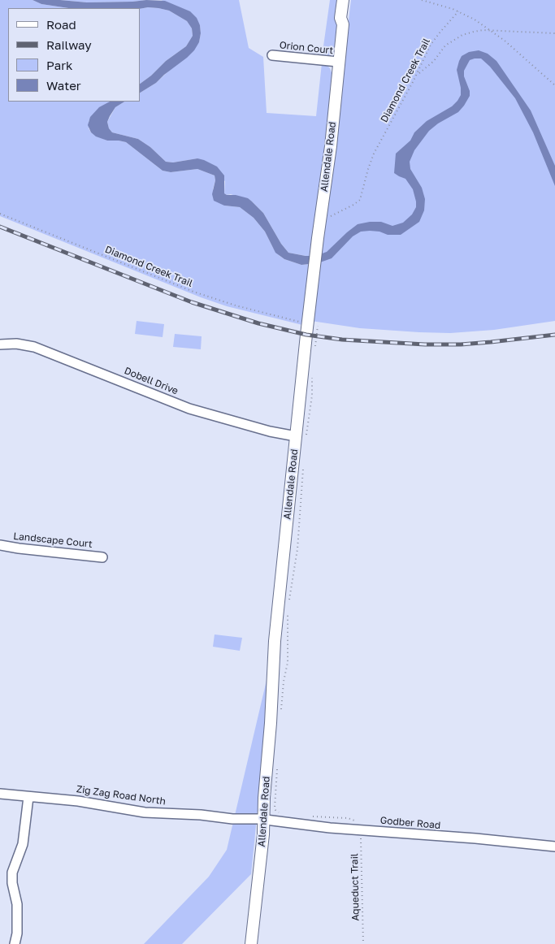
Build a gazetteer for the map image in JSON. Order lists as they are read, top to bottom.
{
  "streets": {
    "street": [
      "Orion Court",
      "Allendale Road",
      "Dobell Drive",
      "Landscape Court",
      "Zig Zag Road North",
      "Godber Road"
    ],
    "path": ["Diamond Creek Trail", "Aqueduct Trail"]
  },
  "crossings": [
    ["Orion Court", "Allendale Road"],
    ["Diamond Creek Trail", "Allendale Road"],
    ["Allendale Road", "Dobell Drive"],
    ["Allendale Road", "Zig Zag Road North"],
    ["Allendale Road", "Godber Road"],
    ["Zig Zag Road North", "Godber Road"],
    ["Godber Road", "Aqueduct Trail"]
  ],
  "legend": [
    "Road",
    "Railway",
    "Park",
    "Water"
  ]
}
